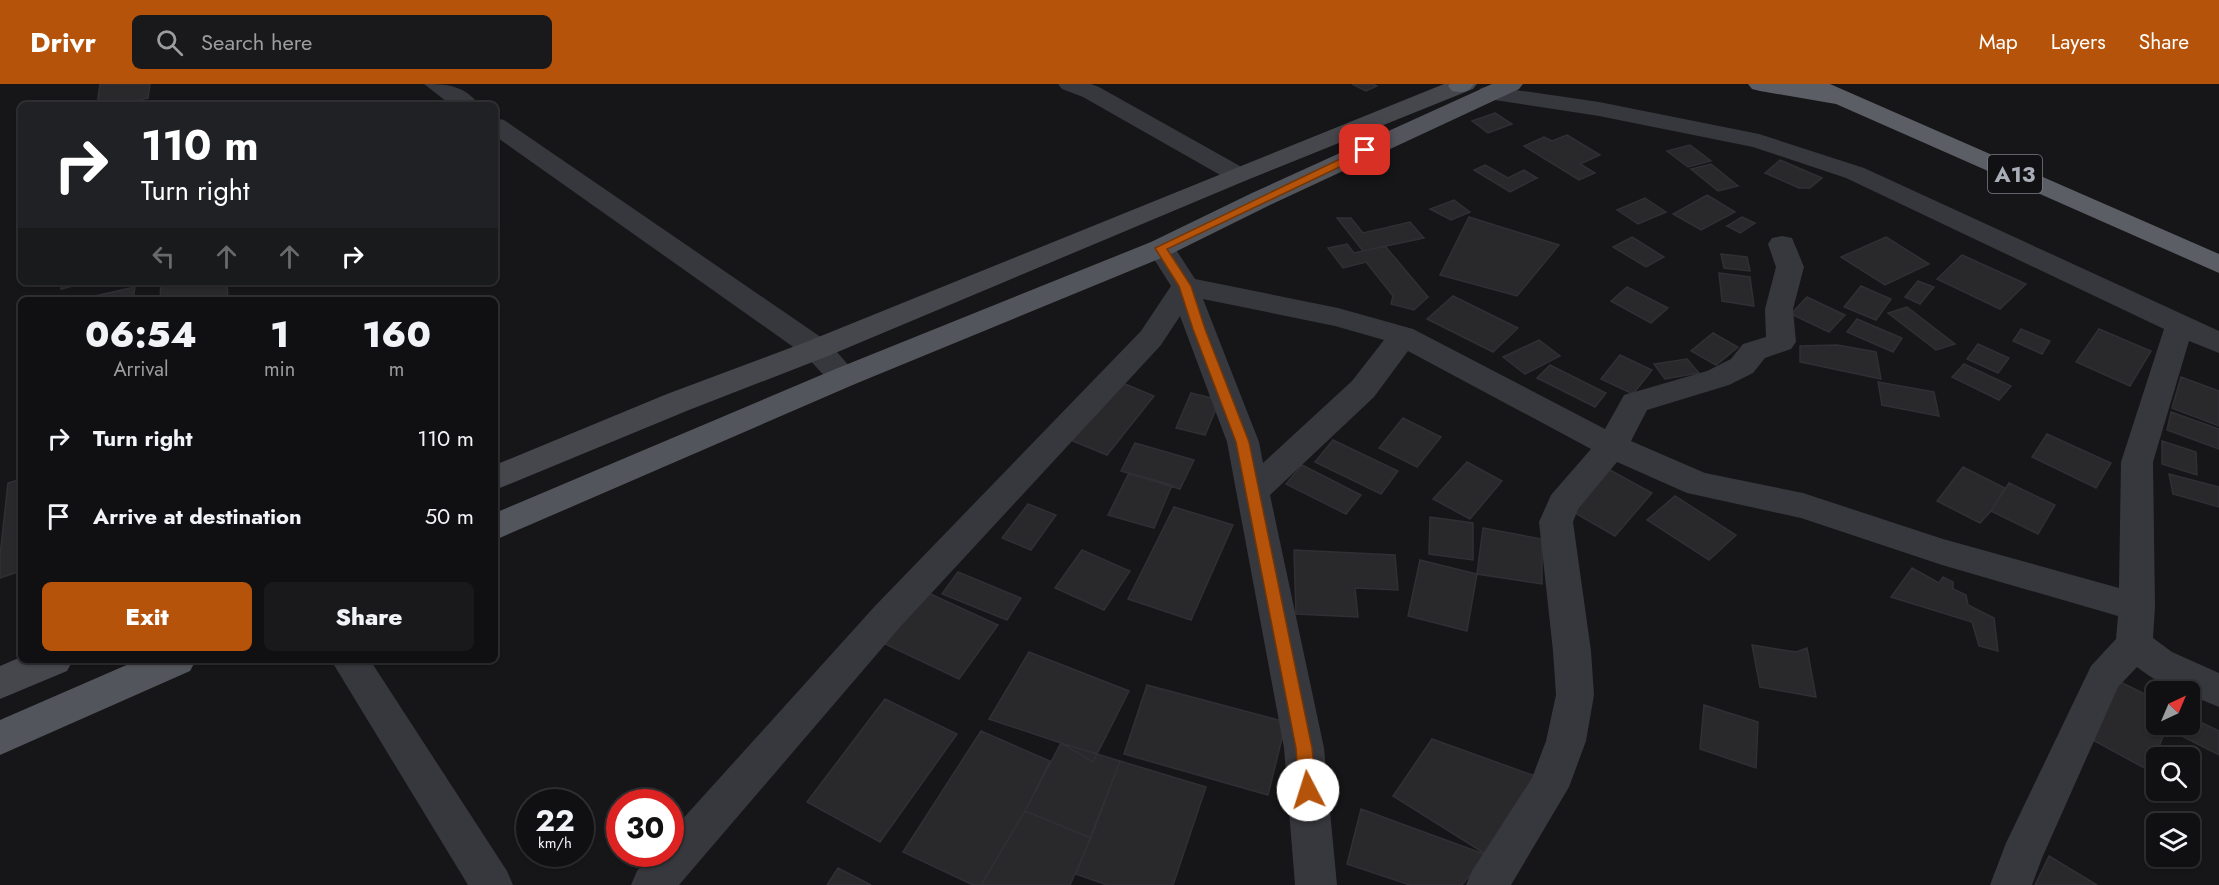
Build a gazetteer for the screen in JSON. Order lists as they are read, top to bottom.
{
  "streets": {
    "highway": ["A13"]
  },
  "north": "top right",
  "page": {
    "header": "Drivr",
    "search": "Search here",
    "nav": ["Map", "Layers", "Share"],
    "turn": ["110 m", "Turn right"],
    "eta": [
      "06:54",
      "Arrival",
      "1",
      "min",
      "160",
      "m"
    ],
    "list": [
      {
        "name": "Turn right",
        "value": "110 m"
      },
      {
        "name": "Arrive at destination",
        "value": "50 m"
      }
    ],
    "buttons": ["Exit", "Share"],
    "speed": "22 km/h",
    "limit": "30"
  }
}
